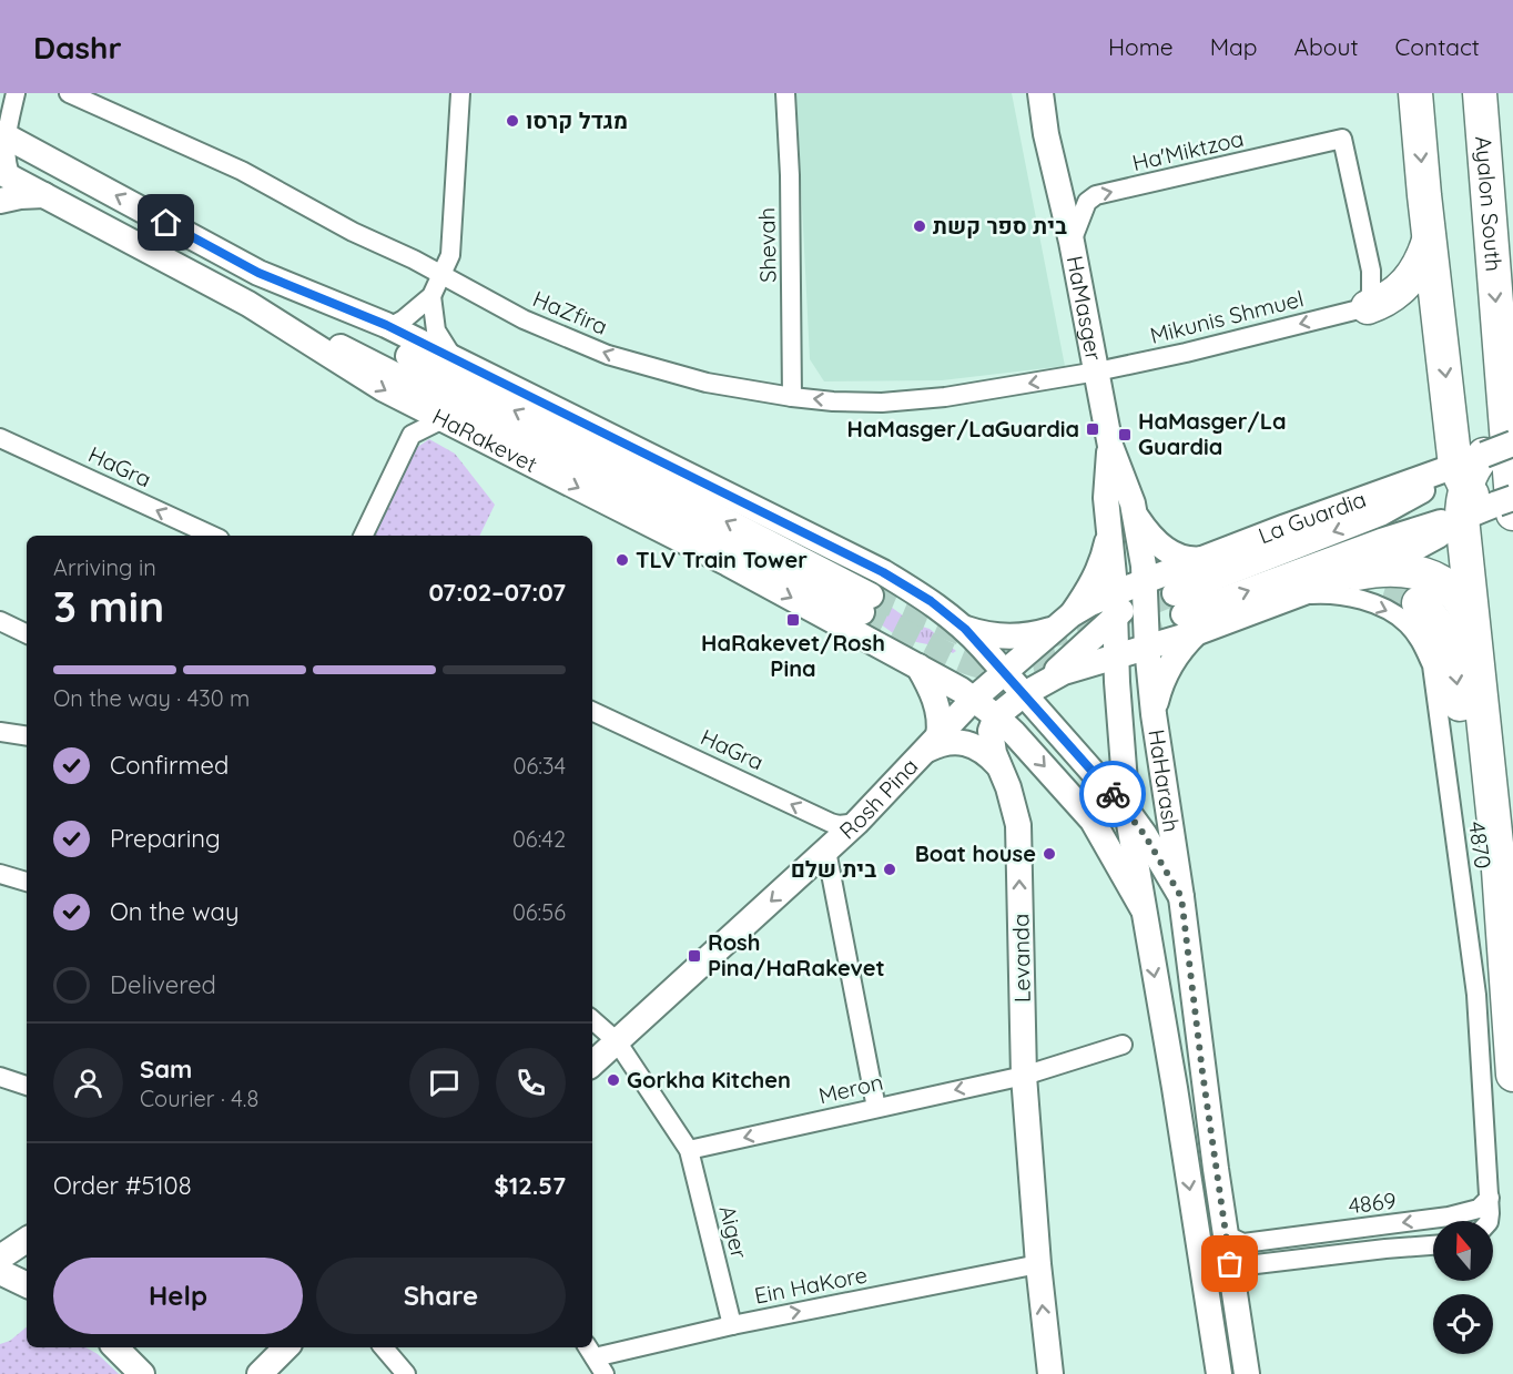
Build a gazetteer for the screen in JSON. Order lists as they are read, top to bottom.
{
  "streets": {
    "highway": ["Ayalon South"],
    "main road": [
      "HaMasger",
      "HaRakevet",
      "La Guardia",
      "HaHarash",
      "Rosh Pina",
      "Levanda"
    ],
    "street": [
      "Ha'Miktzoa",
      "Shevah",
      "HaZfira",
      "Mikunis Shmuel",
      "HaGra",
      "4870",
      "Meron",
      "4869",
      "Aiger",
      "Ein HaKore"
    ]
  },
  "crossings": [
    ["Ha'Miktzoa", "HaMasger"],
    ["Ha'Miktzoa", "Mikunis Shmuel"],
    ["Shevah", "HaZfira"],
    ["HaMasger", "HaZfira"],
    ["HaMasger", "Mikunis Shmuel"],
    ["HaMasger", "La Guardia"],
    ["HaMasger", "HaHarash"],
    ["HaMasger", "Rosh Pina"],
    ["HaZfira", "Mikunis Shmuel"],
    ["HaRakevet", "HaHarash"],
    ["HaRakevet", "Rosh Pina"],
    ["HaRakevet", "Levanda"],
    ["HaGra", "Rosh Pina"],
    ["La Guardia", "HaHarash"],
    ["La Guardia", "Rosh Pina"],
    ["HaHarash", "Rosh Pina"],
    ["HaHarash", "4869"],
    ["Rosh Pina", "Aiger"],
    ["4870", "4869"],
    ["Levanda", "Meron"],
    ["Levanda", "Ein HaKore"],
    ["Meron", "Aiger"],
    ["Aiger", "Ein HaKore"]
  ],
  "one_way": [
    "HaZfira",
    "Mikunis Shmuel",
    "HaGra",
    "Rosh Pina",
    "4870",
    "Levanda",
    "Meron",
    "Ein HaKore"
  ],
  "places": {
    "other": [
      "מגדל קרסו",
      "בית ספר קשת",
      "TLV Train Tower",
      "Boat house",
      "בית שלם",
      "Gorkha Kitchen"
    ],
    "transit": [
      "HaMasger/LaGuardia",
      "HaMasger/La Guardia",
      "HaRakevet/Rosh Pina",
      "Rosh Pina/HaRakevet"
    ]
  },
  "north": "top",
  "page": {
    "header": "Dashr",
    "nav": [
      "Home",
      "Map",
      "About",
      "Contact"
    ],
    "heading": ["3 min", "Arriving in", "07:02–07:07"],
    "panel": [
      "Sam",
      "Courier · 4.8",
      "Order #5108",
      "$12.57"
    ],
    "bar": "On the way · 430 m",
    "list": [
      ["Confirmed", "06:34"],
      ["Preparing", "06:42"],
      ["On the way", "06:56"],
      "Delivered"
    ],
    "buttons": ["Help", "Share"]
  }
}
